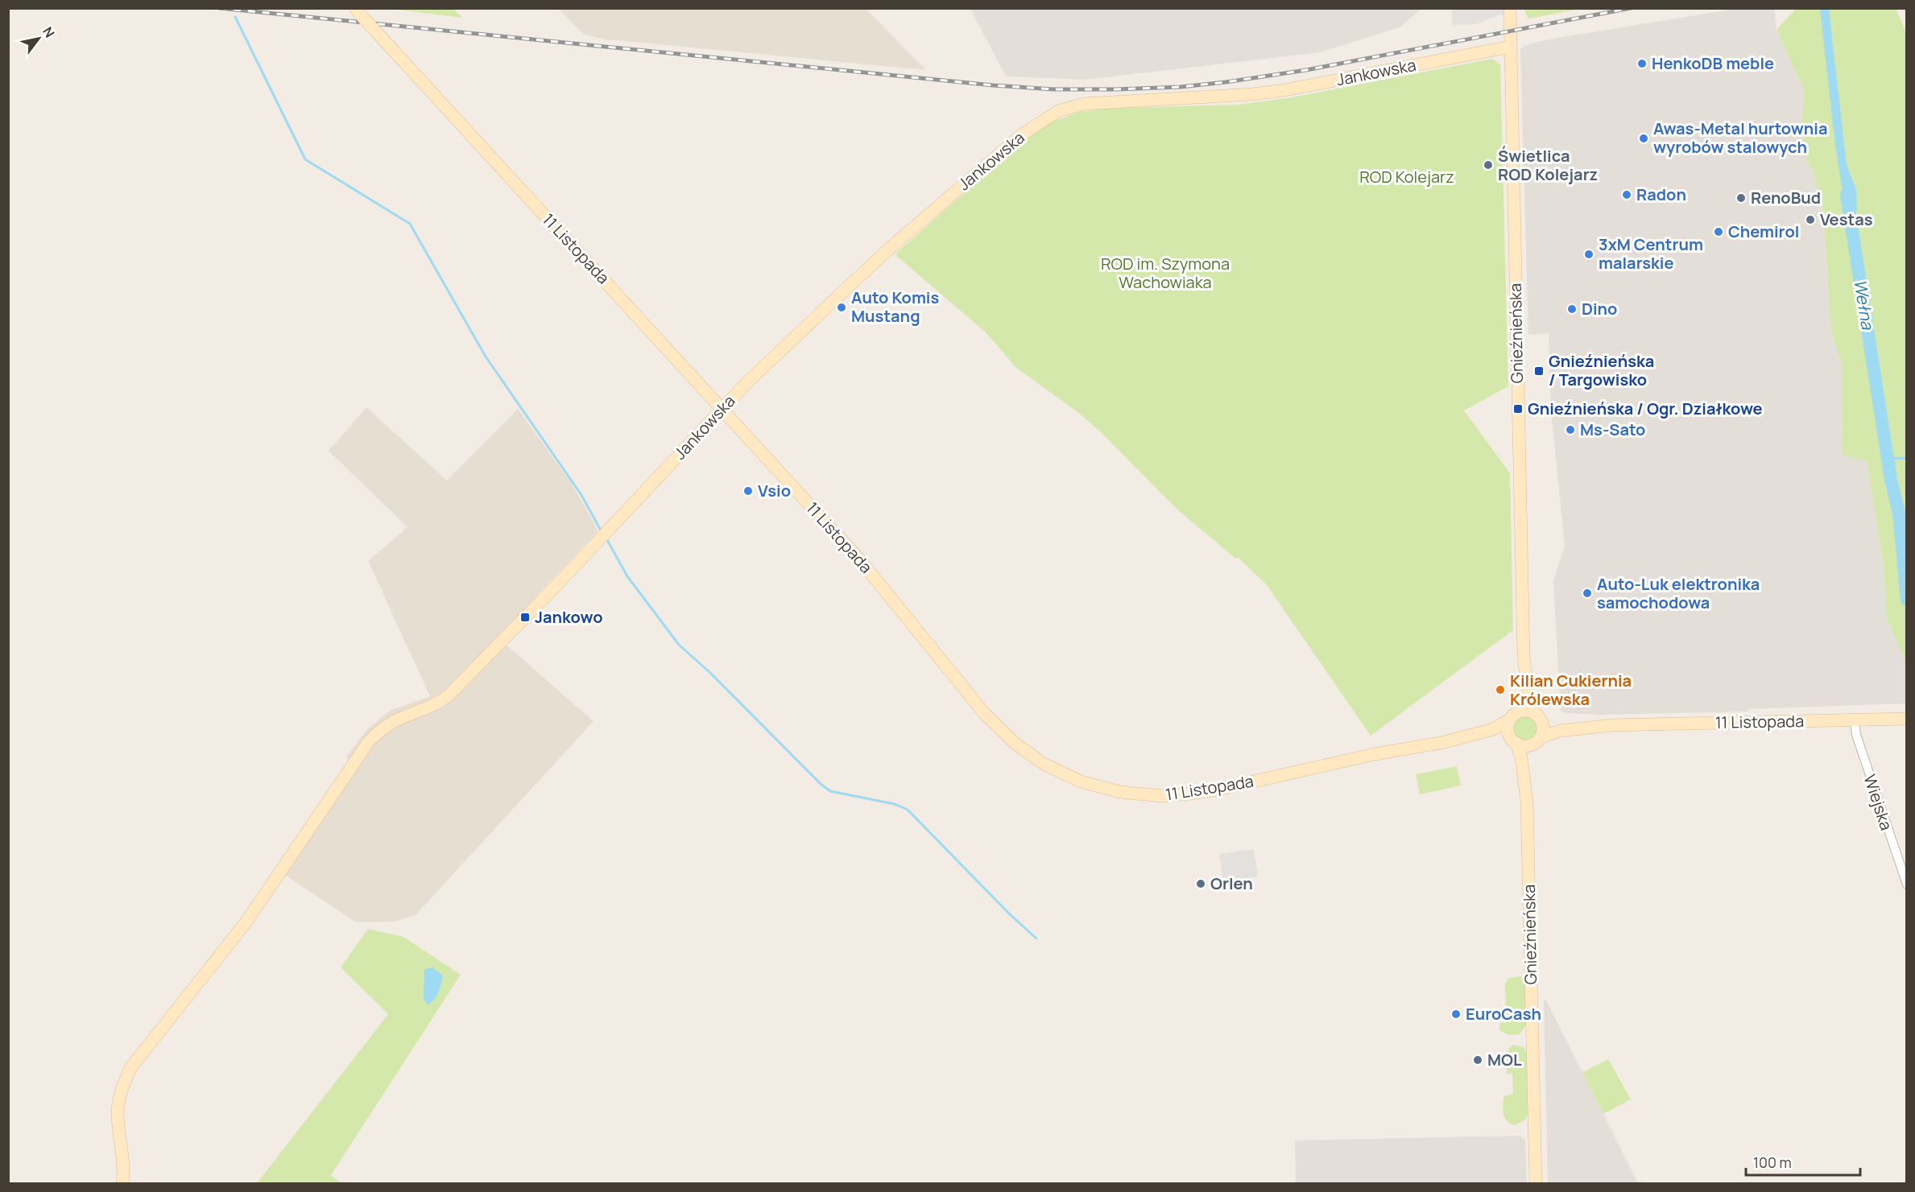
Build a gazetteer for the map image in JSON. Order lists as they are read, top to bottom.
{
  "streets": {
    "main road": ["Jankowska", "11 Listopada", "Gnieźnieńska"],
    "street": ["Wiejska"]
  },
  "crossings": [
    ["Jankowska", "11 Listopada"],
    ["Jankowska", "Gnieźnieńska"],
    ["11 Listopada", "Gnieźnieńska"],
    ["11 Listopada", "Wiejska"]
  ],
  "water": ["Wełna"],
  "parks": ["ROD Kolejarz", "ROD im. Szymona Wachowiaka"],
  "places": {
    "other": [
      "HenkoDB meble",
      "Awas-Metal hurtownia wyrobów stalowych",
      "Świetlica ROD Kolejarz",
      "Radon",
      "RenoBud",
      "Vestas",
      "Chemirol",
      "3xM Centrum malarskie",
      "Auto Komis Mustang",
      "Dino",
      "Ms-Sato",
      "Vsio",
      "Auto-Luk elektronika samochodowa",
      "Kilian Cukiernia Królewska",
      "Orlen",
      "EuroCash",
      "MOL"
    ],
    "transit": ["Gnieźnieńska / Targowisko", "Gnieźnieńska / Ogr. Działkowe", "Jankowo"]
  },
  "scale_bar": "100 m",
  "north": "top right"
}
